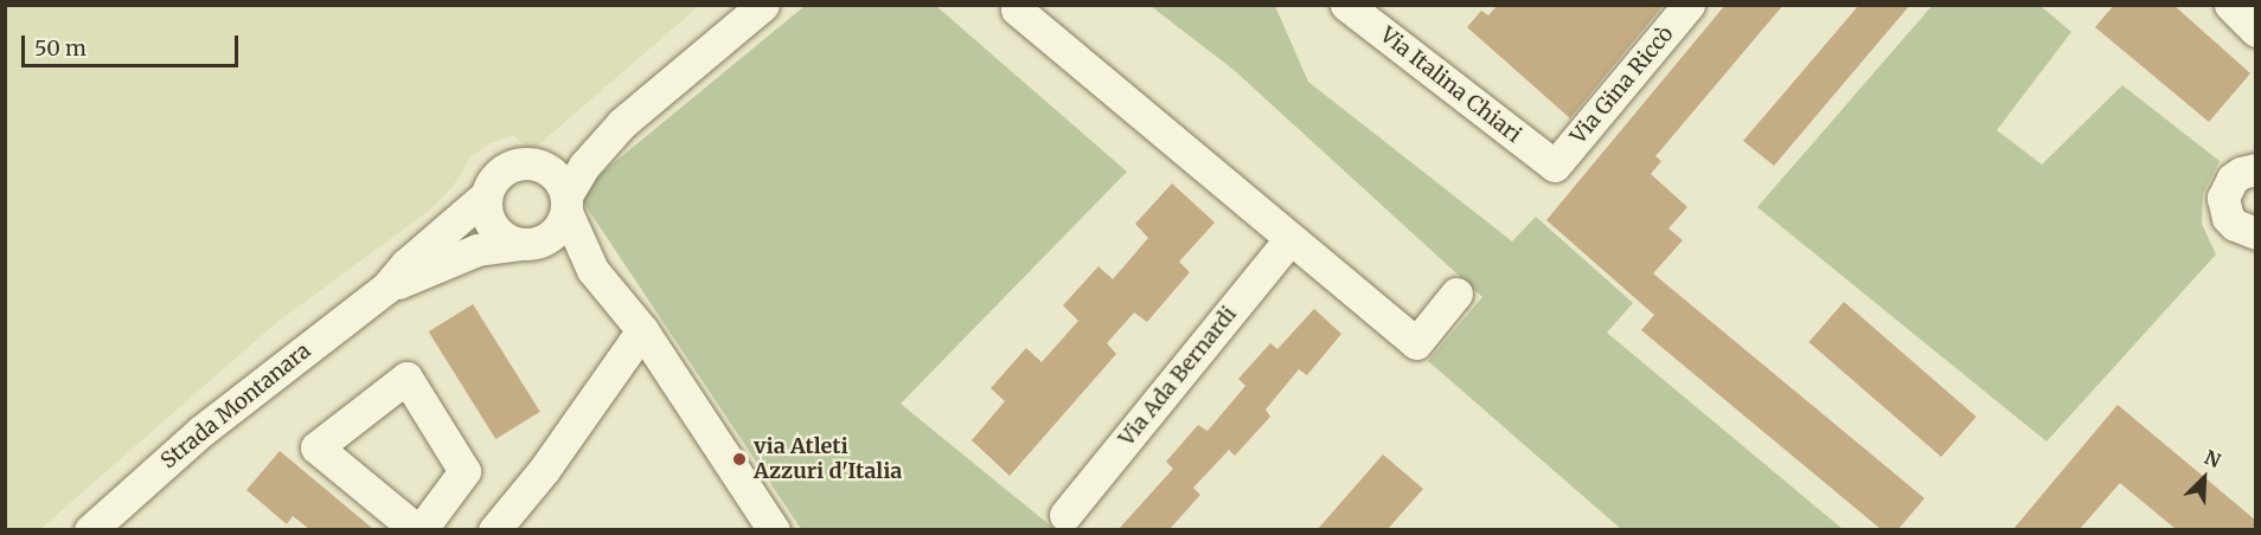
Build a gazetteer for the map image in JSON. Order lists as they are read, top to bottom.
{
  "streets": {
    "street": [
      "Via Italina Chiari",
      "Via Gina Riccò",
      "Via Ada Bernardi",
      "Strada Montanara"
    ]
  },
  "crossings": [
    ["Via Italina Chiari", "Via Gina Riccò"]
  ],
  "places": ["via Atleti Azzuri d'Italia"],
  "scale_bar": "50 m",
  "north": "top right"
}
